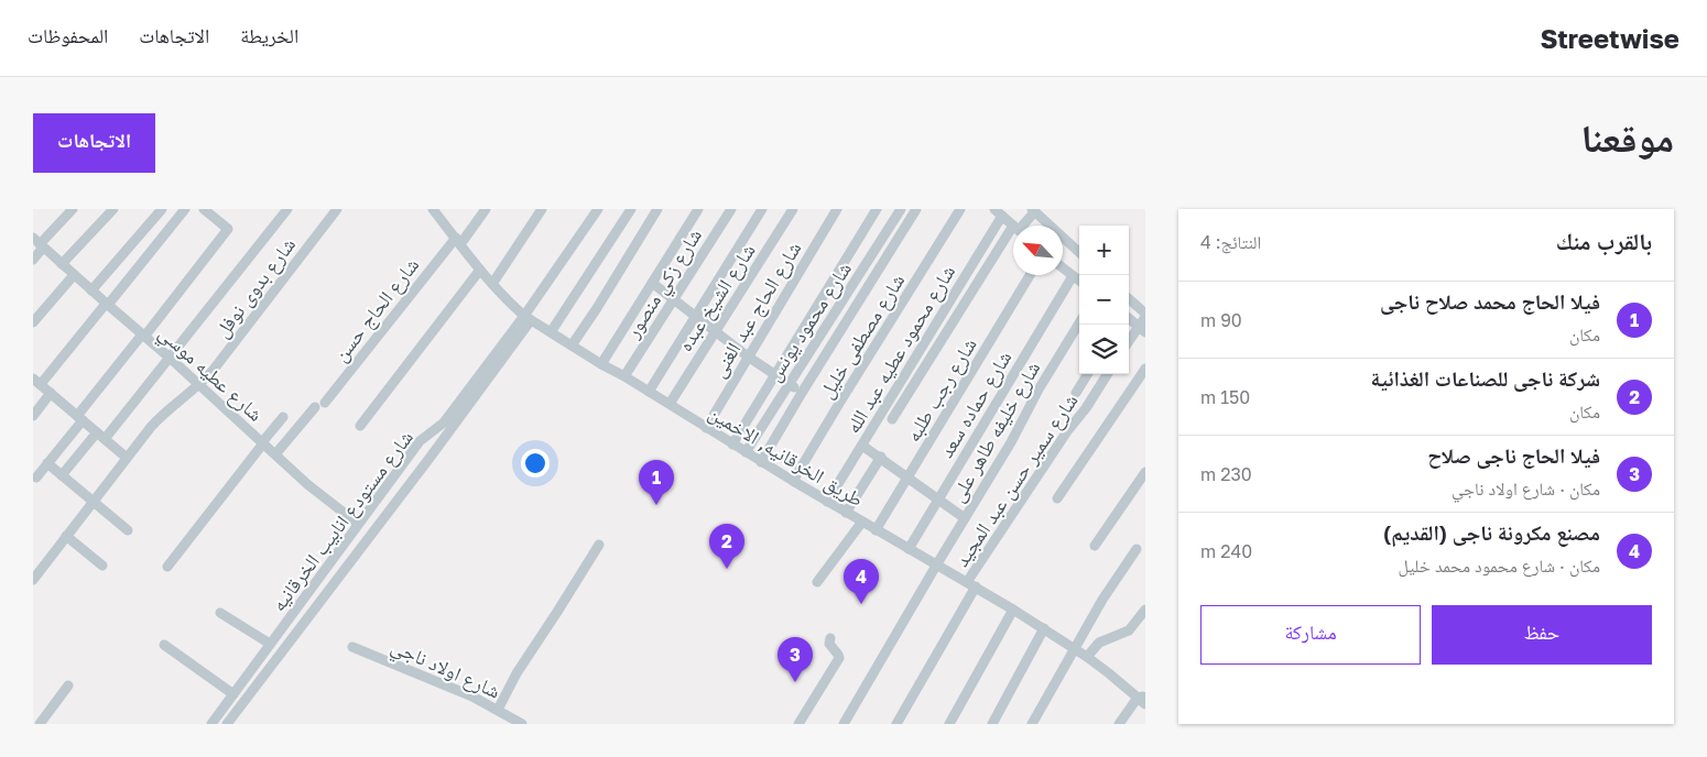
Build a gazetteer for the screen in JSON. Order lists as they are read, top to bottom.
{
  "streets": {
    "street": [
      "شارع زكي منصور",
      "شارع بدوى نوفل",
      "شارع الشيخ عبده",
      "شارع الحاج حسن",
      "شارع الحاج عبد الغنى",
      "شارع محمود يونس",
      "شارع مصطفى خليل",
      "شارع محمود عطيه عبد الله",
      "شارع عطيه موسي",
      "شارع رجب طلبه",
      "شارع حماده سعد",
      "شارع خليفه طاهر على",
      "طريق الخرقانيه, الاخمين",
      "شارع سمير حسن عبد المجيد",
      "شارع مستودع انابيب الخرقانيه",
      "شارع اولاد ناجي"
    ]
  },
  "crossings": [
    ["شارع زكي منصور", "طريق الخرقانيه, الاخمين"],
    ["شارع بدوى نوفل", "شارع عطيه موسي"],
    ["شارع الشيخ عبده", "طريق الخرقانيه, الاخمين"],
    ["شارع الحاج حسن", "شارع عطيه موسي"],
    ["شارع الحاج حسن", "طريق الخرقانيه, الاخمين"],
    ["شارع الحاج عبد الغنى", "طريق الخرقانيه, الاخمين"],
    ["شارع محمود يونس", "طريق الخرقانيه, الاخمين"],
    ["شارع مصطفى خليل", "طريق الخرقانيه, الاخمين"],
    ["شارع محمود عطيه عبد الله", "طريق الخرقانيه, الاخمين"],
    ["شارع عطيه موسي", "شارع مستودع انابيب الخرقانيه"],
    ["شارع رجب طلبه", "طريق الخرقانيه, الاخمين"],
    ["شارع حماده سعد", "طريق الخرقانيه, الاخمين"],
    ["شارع خليفه طاهر على", "طريق الخرقانيه, الاخمين"],
    ["طريق الخرقانيه, الاخمين", "شارع سمير حسن عبد المجيد"],
    ["طريق الخرقانيه, الاخمين", "شارع مستودع انابيب الخرقانيه"]
  ],
  "north": "top left",
  "page": {
    "header": "Streetwise",
    "nav": ["الخريطة", "الاتجاهات", "المحفوظات"],
    "title": "موقعنا",
    "buttons": [
      "الاتجاهات",
      ["حفظ", "مشاركة"]
    ],
    "heading": ["بالقرب منك", "النتائج: 4"],
    "map_buttons": ["+", "−"],
    "list": [
      {
        "mark": "1",
        "name": "فيلا الحاج محمد صلاح ناجى",
        "note": "مكان",
        "value": "90 m"
      },
      {
        "mark": "2",
        "name": "شركة ناجى للصناعات الغذائية",
        "note": "مكان",
        "value": "150 m"
      },
      {
        "mark": "3",
        "name": "فيلا الحاج ناجى صلاح",
        "note": "مكان · شارع اولاد ناجي",
        "value": "230 m"
      },
      {
        "mark": "4",
        "name": "مصنع مكرونة ناجى (القديم)",
        "note": "مكان · شارع محمود محمد خليل",
        "value": "240 m"
      }
    ],
    "pins": [
      "1",
      "2",
      "4",
      "3"
    ]
  }
}
